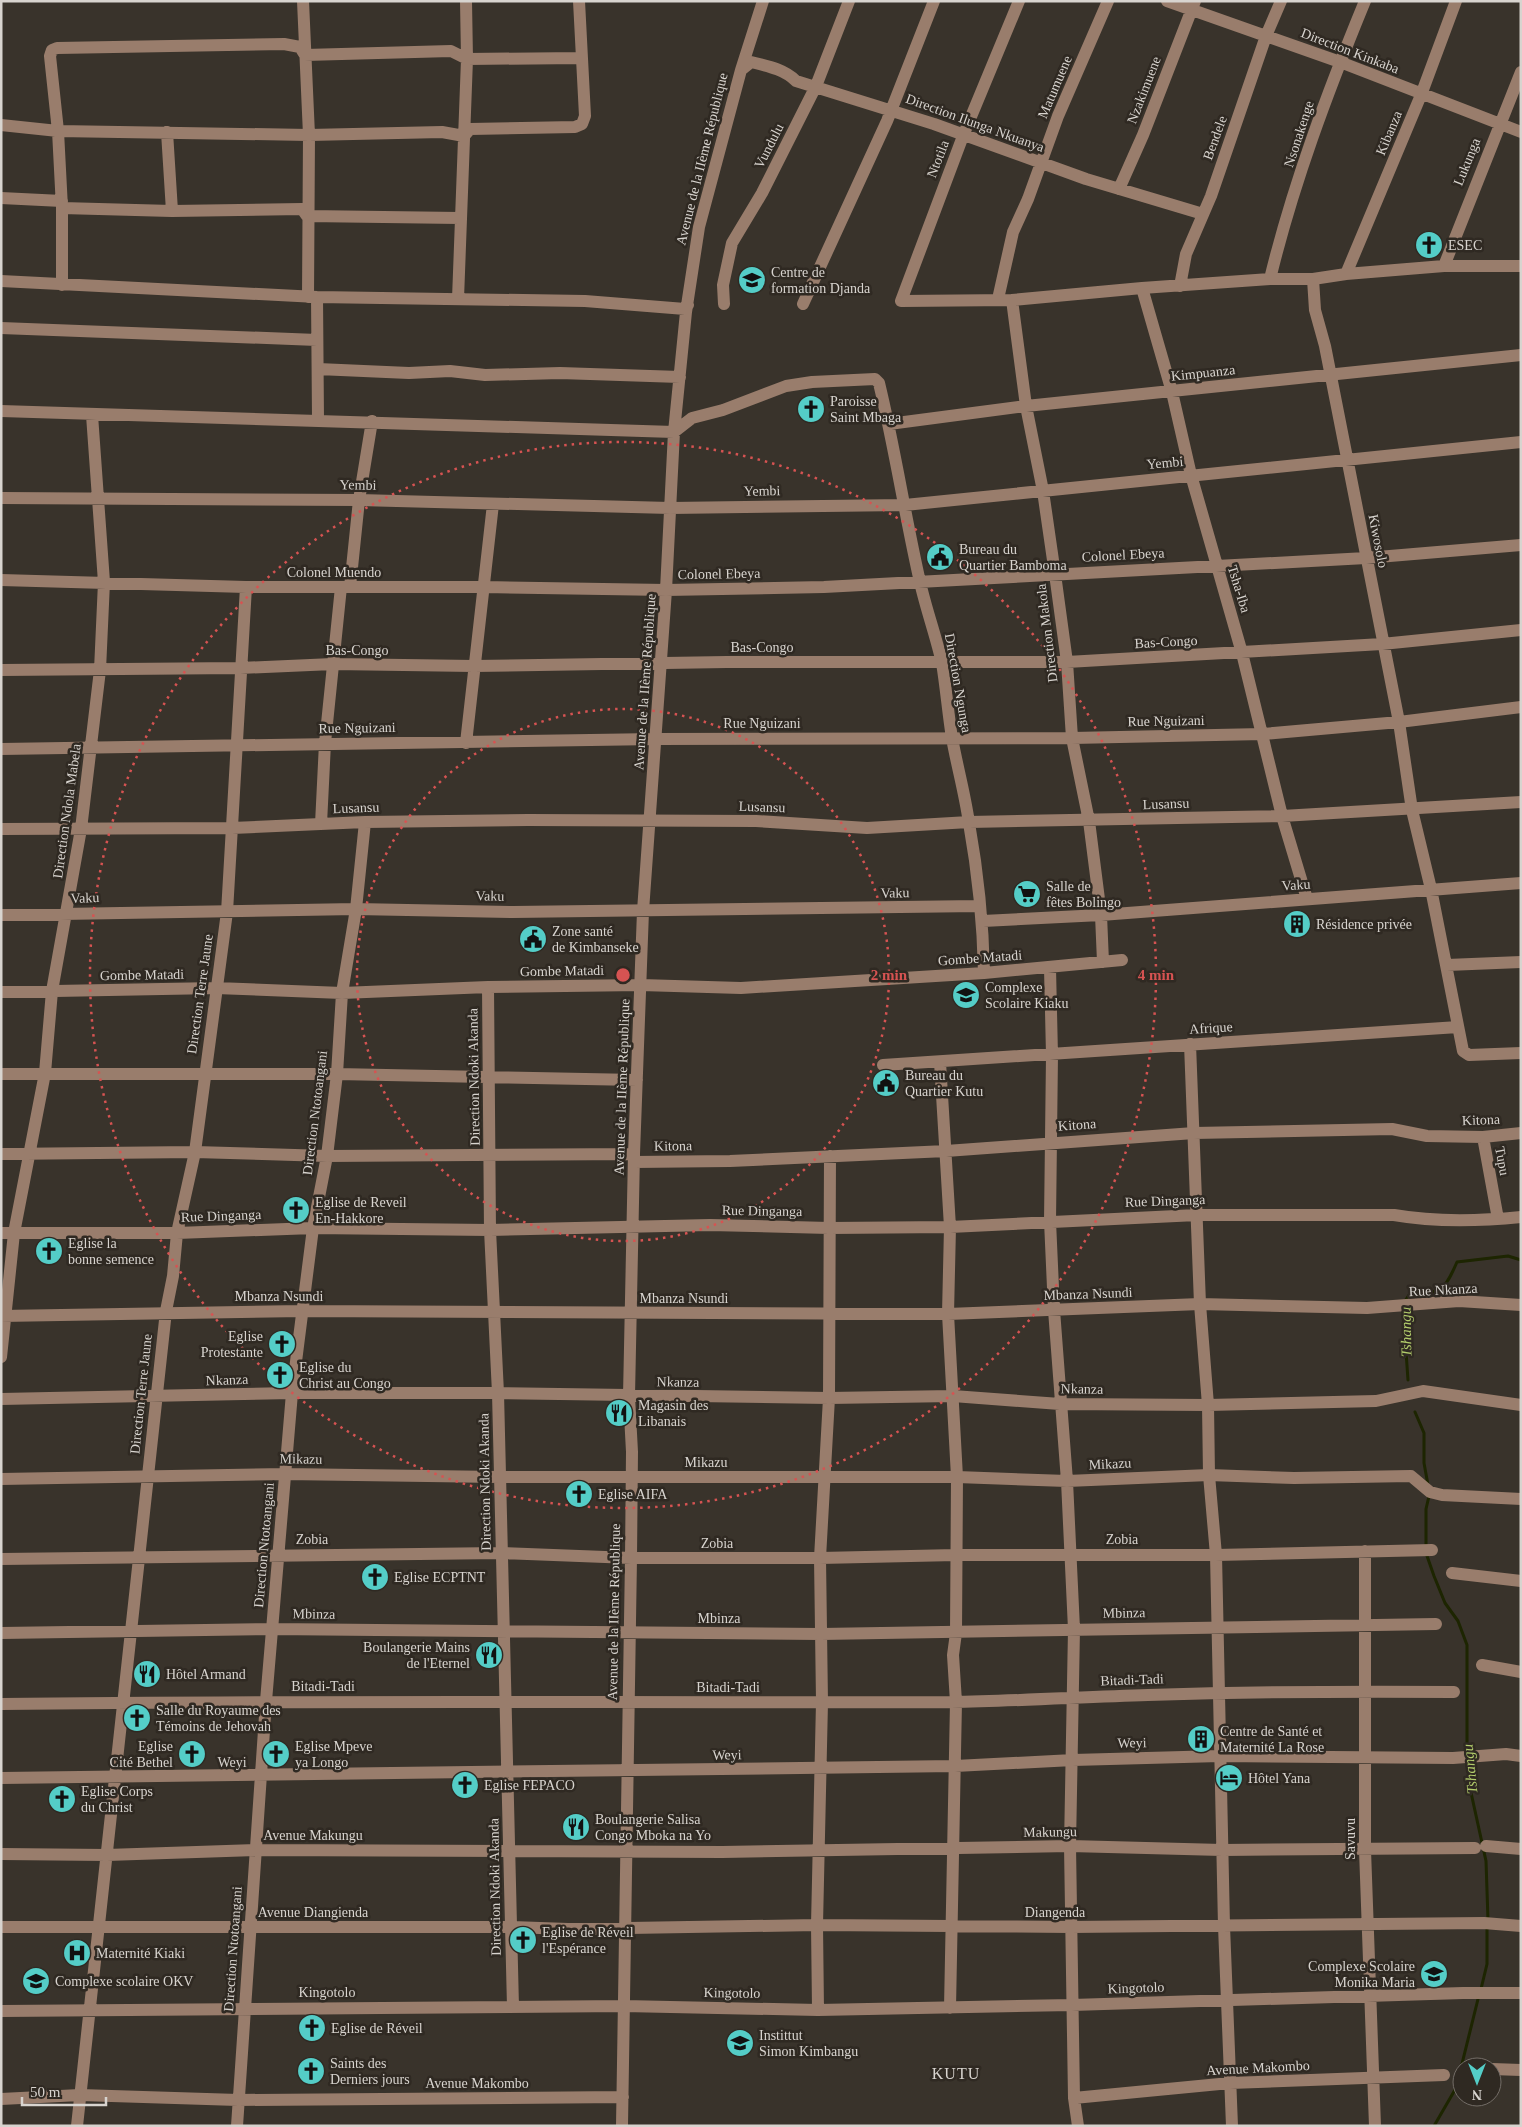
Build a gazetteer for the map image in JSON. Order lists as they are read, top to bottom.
{
  "streets": {
    "street": [
      "Direction Kinkaba",
      "Matumuene",
      "Nzakimuene",
      "Direction Ilunga Nkuanya",
      "Kibanza",
      "Nsonakenge",
      "Bendele",
      "Vundulu",
      "Avenue de la IIème République",
      "Ntotila",
      "Lukunga",
      "Kimpuanza",
      "Yembi",
      "Kiwosolo",
      "Colonel Ebeya",
      "Colonel Muendo",
      "Tsha-Iba",
      "Direction Makola",
      "Bas-Congo",
      "Direction Ngunga",
      "Rue Nguizani",
      "Lusansu",
      "Direction Ndola Mabela",
      "Vaku",
      "Gombe Matadi",
      "Direction Terre Jaune",
      "Afrique",
      "Direction Ndoki Akanda",
      "Direction Ntotoangani",
      "Kitona",
      "Tupu",
      "Rue Dinganga",
      "Rue Nkanza",
      "Mbanza Nsundi",
      "Nkanza",
      "Mikazu",
      "Zobia",
      "Mbinza",
      "Bitadi-Tadi",
      "Weyi",
      "Makungu",
      "Avenue Makungu",
      "Savuvu",
      "Avenue Diangienda",
      "Diangenda",
      "Kingotolo",
      "Avenue Makombo"
    ]
  },
  "crossings": [
    ["Direction Kinkaba", "Nzakimuene"],
    ["Direction Kinkaba", "Kibanza"],
    ["Direction Kinkaba", "Nsonakenge"],
    ["Direction Kinkaba", "Bendele"],
    ["Direction Kinkaba", "Lukunga"],
    ["Matumuene", "Direction Ilunga Nkuanya"],
    ["Matumuene", "Ntotila"],
    ["Nzakimuene", "Direction Ilunga Nkuanya"],
    ["Direction Ilunga Nkuanya", "Bendele"],
    ["Direction Ilunga Nkuanya", "Vundulu"],
    ["Direction Ilunga Nkuanya", "Avenue de la IIème République"],
    ["Direction Ilunga Nkuanya", "Ntotila"],
    ["Avenue de la IIème République", "Yembi"],
    ["Avenue de la IIème République", "Colonel Ebeya"],
    ["Avenue de la IIème République", "Colonel Muendo"],
    ["Avenue de la IIème République", "Bas-Congo"],
    ["Avenue de la IIème République", "Direction Ngunga"],
    ["Avenue de la IIème République", "Rue Nguizani"],
    ["Avenue de la IIème République", "Lusansu"],
    ["Avenue de la IIème République", "Vaku"],
    ["Avenue de la IIème République", "Gombe Matadi"],
    ["Avenue de la IIème République", "Kitona"],
    ["Avenue de la IIème République", "Rue Dinganga"],
    ["Avenue de la IIème République", "Mbanza Nsundi"],
    ["Avenue de la IIème République", "Nkanza"],
    ["Avenue de la IIème République", "Mikazu"],
    ["Avenue de la IIème République", "Zobia"],
    ["Avenue de la IIème République", "Mbinza"],
    ["Avenue de la IIème République", "Bitadi-Tadi"],
    ["Avenue de la IIème République", "Weyi"],
    ["Avenue de la IIème République", "Makungu"],
    ["Avenue de la IIème République", "Avenue Makungu"],
    ["Avenue de la IIème République", "Avenue Diangienda"],
    ["Avenue de la IIème République", "Diangenda"],
    ["Avenue de la IIème République", "Kingotolo"],
    ["Avenue de la IIème République", "Avenue Makombo"],
    ["Kimpuanza", "Kiwosolo"],
    ["Kimpuanza", "Tsha-Iba"],
    ["Kimpuanza", "Direction Makola"],
    ["Kimpuanza", "Direction Ngunga"],
    ["Yembi", "Kiwosolo"],
    ["Yembi", "Tsha-Iba"],
    ["Yembi", "Direction Makola"],
    ["Yembi", "Direction Ngunga"],
    ["Yembi", "Direction Ndola Mabela"],
    ["Kiwosolo", "Colonel Ebeya"],
    ["Kiwosolo", "Bas-Congo"],
    ["Kiwosolo", "Rue Nguizani"],
    ["Kiwosolo", "Lusansu"],
    ["Kiwosolo", "Vaku"],
    ["Kiwosolo", "Afrique"],
    ["Colonel Ebeya", "Colonel Muendo"],
    ["Colonel Ebeya", "Tsha-Iba"],
    ["Colonel Ebeya", "Direction Makola"],
    ["Colonel Ebeya", "Direction Ngunga"],
    ["Colonel Muendo", "Direction Ndola Mabela"],
    ["Colonel Muendo", "Direction Terre Jaune"],
    ["Tsha-Iba", "Bas-Congo"],
    ["Tsha-Iba", "Rue Nguizani"],
    ["Tsha-Iba", "Lusansu"],
    ["Tsha-Iba", "Vaku"],
    ["Direction Makola", "Bas-Congo"],
    ["Direction Makola", "Rue Nguizani"],
    ["Direction Makola", "Lusansu"],
    ["Direction Makola", "Vaku"],
    ["Direction Makola", "Gombe Matadi"],
    ["Bas-Congo", "Direction Ngunga"],
    ["Bas-Congo", "Direction Ndola Mabela"],
    ["Bas-Congo", "Direction Terre Jaune"],
    ["Direction Ngunga", "Rue Nguizani"],
    ["Direction Ngunga", "Lusansu"],
    ["Direction Ngunga", "Vaku"],
    ["Direction Ngunga", "Gombe Matadi"],
    ["Rue Nguizani", "Direction Ndola Mabela"],
    ["Rue Nguizani", "Direction Terre Jaune"],
    ["Lusansu", "Direction Ndola Mabela"],
    ["Lusansu", "Direction Terre Jaune"],
    ["Lusansu", "Direction Ntotoangani"],
    ["Direction Ndola Mabela", "Vaku"],
    ["Direction Ndola Mabela", "Gombe Matadi"],
    ["Direction Ndola Mabela", "Kitona"],
    ["Direction Ndola Mabela", "Rue Dinganga"],
    ["Direction Ndola Mabela", "Mbanza Nsundi"],
    ["Vaku", "Direction Terre Jaune"],
    ["Vaku", "Direction Ntotoangani"],
    ["Gombe Matadi", "Direction Terre Jaune"],
    ["Gombe Matadi", "Direction Ndoki Akanda"],
    ["Gombe Matadi", "Direction Ntotoangani"],
    ["Direction Terre Jaune", "Kitona"],
    ["Direction Terre Jaune", "Rue Dinganga"],
    ["Direction Terre Jaune", "Mbanza Nsundi"],
    ["Direction Terre Jaune", "Nkanza"],
    ["Direction Terre Jaune", "Mikazu"],
    ["Direction Terre Jaune", "Zobia"],
    ["Direction Terre Jaune", "Mbinza"],
    ["Direction Terre Jaune", "Bitadi-Tadi"],
    ["Direction Terre Jaune", "Weyi"],
    ["Direction Terre Jaune", "Avenue Makungu"],
    ["Direction Terre Jaune", "Avenue Diangienda"],
    ["Direction Terre Jaune", "Kingotolo"],
    ["Direction Terre Jaune", "Avenue Makombo"],
    ["Direction Ndoki Akanda", "Kitona"],
    ["Direction Ndoki Akanda", "Rue Dinganga"],
    ["Direction Ndoki Akanda", "Mbanza Nsundi"],
    ["Direction Ndoki Akanda", "Nkanza"],
    ["Direction Ndoki Akanda", "Mikazu"],
    ["Direction Ndoki Akanda", "Zobia"],
    ["Direction Ndoki Akanda", "Mbinza"],
    ["Direction Ndoki Akanda", "Bitadi-Tadi"],
    ["Direction Ndoki Akanda", "Weyi"],
    ["Direction Ndoki Akanda", "Avenue Makungu"],
    ["Direction Ndoki Akanda", "Avenue Diangienda"],
    ["Direction Ndoki Akanda", "Kingotolo"],
    ["Direction Ntotoangani", "Kitona"],
    ["Direction Ntotoangani", "Rue Dinganga"],
    ["Direction Ntotoangani", "Mbanza Nsundi"],
    ["Direction Ntotoangani", "Nkanza"],
    ["Direction Ntotoangani", "Mikazu"],
    ["Direction Ntotoangani", "Zobia"],
    ["Direction Ntotoangani", "Mbinza"],
    ["Direction Ntotoangani", "Bitadi-Tadi"],
    ["Direction Ntotoangani", "Weyi"],
    ["Direction Ntotoangani", "Avenue Makungu"],
    ["Direction Ntotoangani", "Avenue Diangienda"],
    ["Direction Ntotoangani", "Kingotolo"],
    ["Direction Ntotoangani", "Avenue Makombo"],
    ["Kitona", "Tupu"],
    ["Tupu", "Rue Dinganga"],
    ["Rue Nkanza", "Mbanza Nsundi"],
    ["Zobia", "Savuvu"],
    ["Mbinza", "Savuvu"],
    ["Bitadi-Tadi", "Savuvu"],
    ["Weyi", "Savuvu"],
    ["Makungu", "Avenue Makungu"],
    ["Makungu", "Savuvu"],
    ["Savuvu", "Diangenda"],
    ["Savuvu", "Kingotolo"],
    ["Savuvu", "Avenue Makombo"],
    ["Avenue Diangienda", "Diangenda"]
  ],
  "districts": ["KUTU"],
  "water": ["Tshangu"],
  "places": {
    "church": [
      "ESEC",
      "Paroisse Saint Mbaga",
      "Eglise de Reveil En-Hakkore",
      "Eglise la bonne semence",
      "Eglise Protestante",
      "Eglise du Christ au Congo",
      "Eglise AIFA",
      "Eglise ECPTNT",
      "Salle du Royaume des Témoins de Jehovah",
      "Eglise Cité Bethel",
      "Eglise Mpeve ya Longo",
      "Eglise FEPACO",
      "Eglise Corps du Christ",
      "Eglise de Réveil l'Espérance",
      "Eglise de Réveil",
      "Saints des Derniers jours"
    ],
    "school or university": [
      "Centre de formation Djanda",
      "Complexe Scolaire Kiaku",
      "Complexe Scolaire Monika Maria",
      "Complexe scolaire OKV",
      "Instittut Simon Kimbangu"
    ],
    "public building": ["Bureau du Quartier Bamboma", "Zone santé de Kimbanseke", "Bureau du Quartier Kutu"],
    "supermarket": ["Salle de fêtes Bolingo"],
    "building": ["Résidence privée", "Centre de Santé et Maternité La Rose"],
    "restaurant": [
      "Magasin des Libanais",
      "Boulangerie Mains de l'Eternel",
      "Hôtel Armand",
      "Boulangerie Salisa Congo Mboka na Yo"
    ],
    "hotel": ["Hôtel Yana"],
    "hospital": ["Maternité Kiaki"]
  },
  "scale_bar": "50 m",
  "north": "bottom",
  "rings": ["2 min", "4 min"]
}
